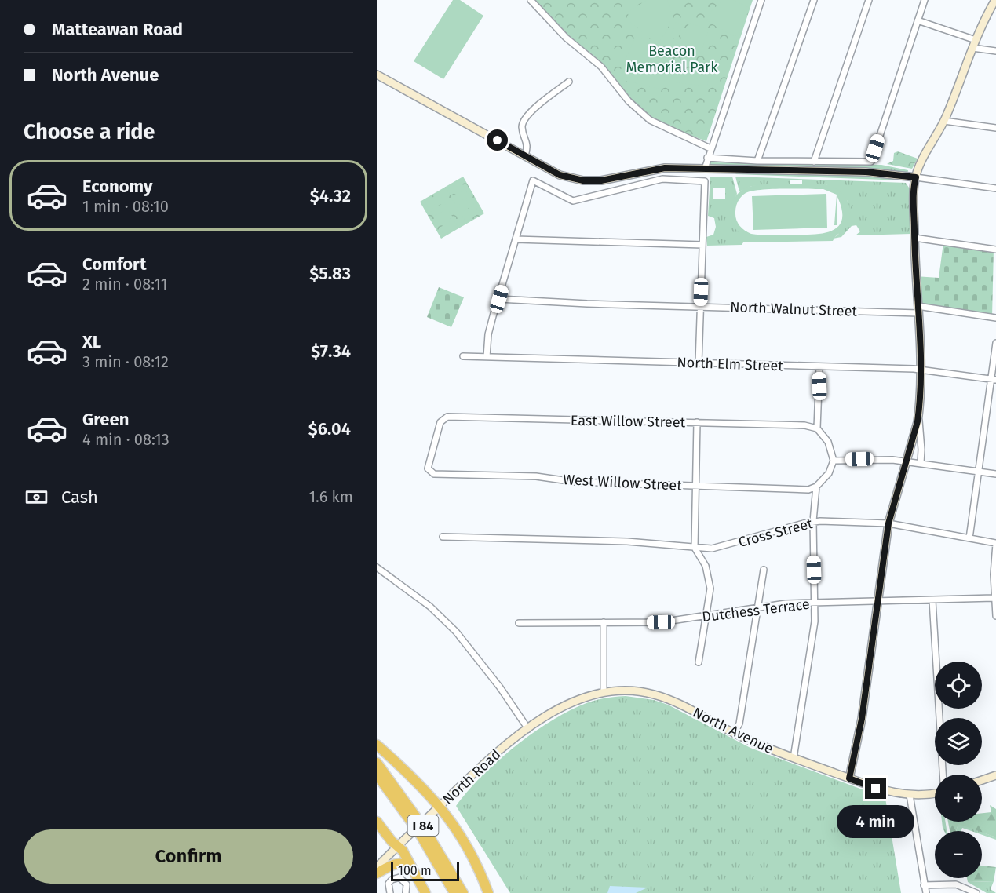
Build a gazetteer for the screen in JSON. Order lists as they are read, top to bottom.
{
  "streets": {
    "highway": ["I 84"],
    "street": [
      "North Walnut Street",
      "North Elm Street",
      "East Willow Street",
      "West Willow Street",
      "Cross Street",
      "Dutchess Terrace",
      "North Avenue",
      "North Road"
    ]
  },
  "crossings": [
    ["East Willow Street", "West Willow Street"],
    ["North Avenue", "North Road"]
  ],
  "parks": ["Beacon Memorial Park"],
  "scale_bar": "100 m",
  "page": {
    "banner": ["Matteawan Road", "North Avenue"],
    "heading": "Choose a ride",
    "list": [
      {
        "name": "Economy",
        "note": "1 min · 08:10",
        "value": "$4.32"
      },
      {
        "name": "Comfort",
        "note": "2 min · 08:11",
        "value": "$5.83"
      },
      {
        "name": "XL",
        "note": "3 min · 08:12",
        "value": "$7.34"
      },
      {
        "name": "Green",
        "note": "4 min · 08:13",
        "value": "$6.04"
      }
    ],
    "pay": ["Cash", "1.6 km"],
    "map_buttons": ["+", "−"],
    "bubble": "4 min",
    "buttons": "Confirm",
    "scale": "100 m"
  }
}
